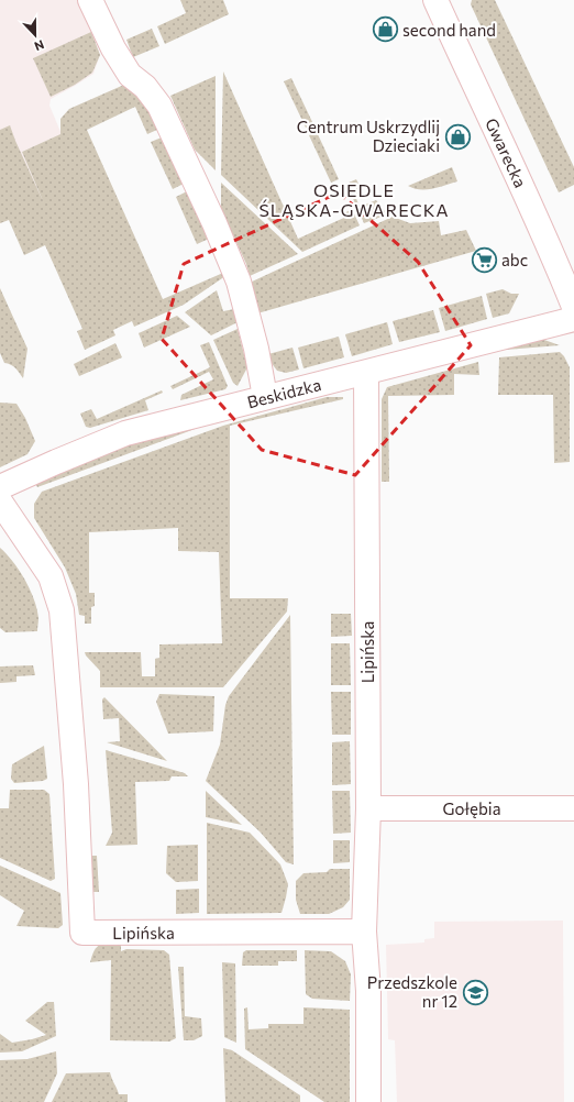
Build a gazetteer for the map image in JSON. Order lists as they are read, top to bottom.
{
  "streets": {
    "street": [
      "Gwarecka",
      "Beskidzka",
      "Lipińska",
      "Gołębia"
    ]
  },
  "crossings": [
    ["Beskidzka", "Lipińska"],
    ["Lipińska", "Gołębia"]
  ],
  "districts": ["OSIEDLE ŚLĄSKA-GWARECKA"],
  "places": {
    "shop": ["second hand", "Centrum Uskrzydlij Dzieciaki"],
    "supermarket": ["abc"],
    "school or university": ["Przedszkole nr 12"]
  },
  "north": "bottom"
}
